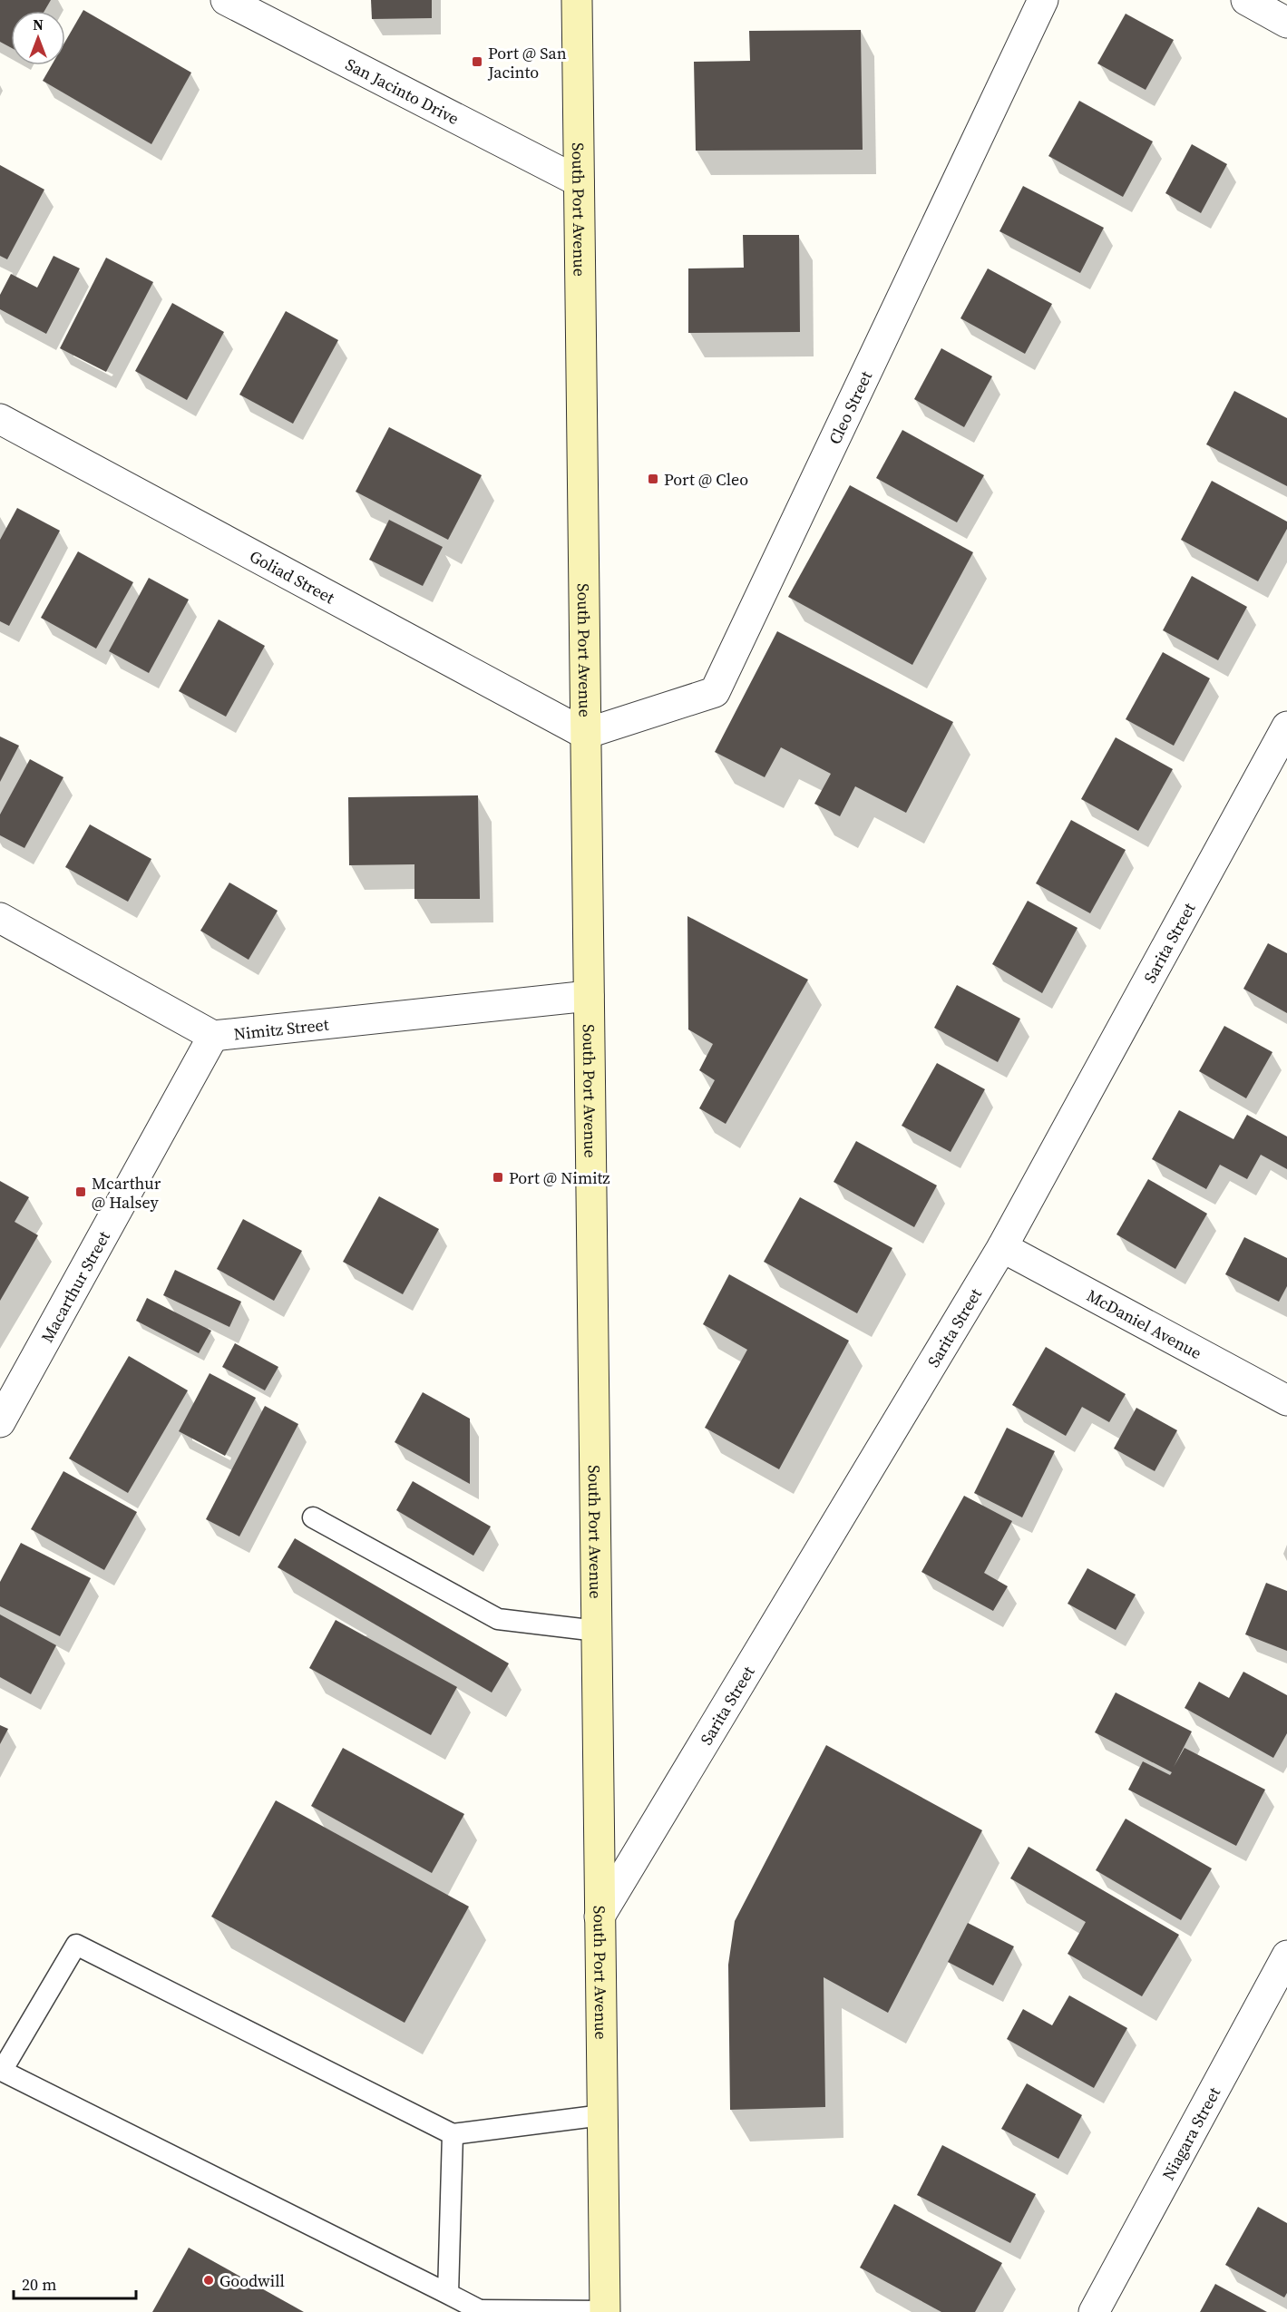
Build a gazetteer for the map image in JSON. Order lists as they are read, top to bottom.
{
  "streets": {
    "main road": ["South Port Avenue"],
    "street": [
      "San Jacinto Drive",
      "Cleo Street",
      "Goliad Street",
      "Sarita Street",
      "Nimitz Street",
      "Macarthur Street",
      "McDaniel Avenue",
      "Niagara Street"
    ]
  },
  "crossings": [
    ["San Jacinto Drive", "South Port Avenue"],
    ["South Port Avenue", "Cleo Street"],
    ["South Port Avenue", "Goliad Street"],
    ["South Port Avenue", "Sarita Street"],
    ["South Port Avenue", "Nimitz Street"],
    ["Cleo Street", "Goliad Street"],
    ["Sarita Street", "McDaniel Avenue"],
    ["Nimitz Street", "Macarthur Street"]
  ],
  "places": {
    "transit": [
      "Port @ San Jacinto",
      "Port @ Cleo",
      "Port @ Nimitz",
      "Mcarthur @ Halsey"
    ],
    "other": ["Goodwill"]
  },
  "scale_bar": "20 m",
  "north": "top"
}
